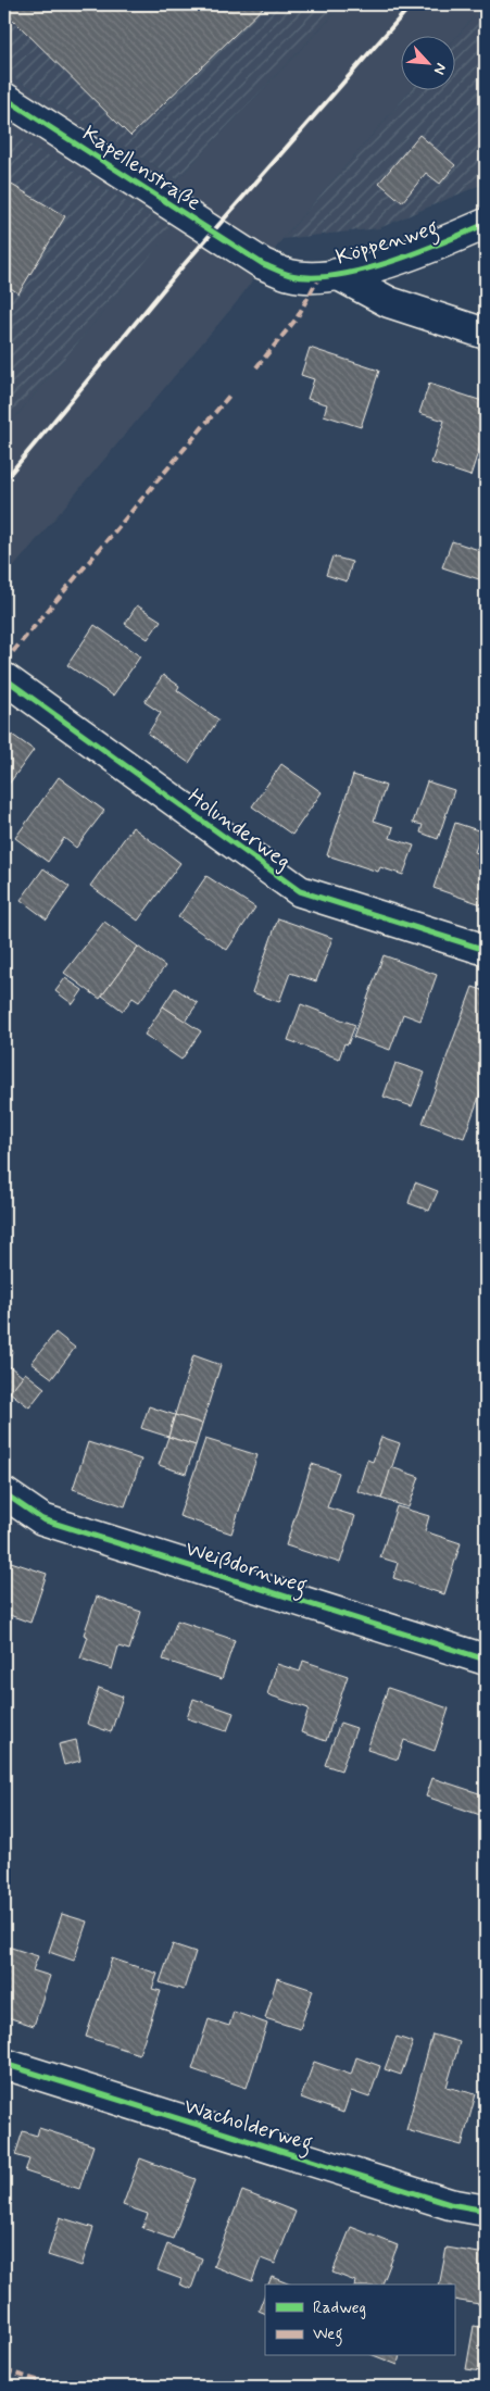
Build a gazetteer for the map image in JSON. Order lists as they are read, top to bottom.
{
  "streets": {
    "street": [
      "Kapellenstraße",
      "Köppenweg",
      "Holunderweg",
      "Weißdornweg",
      "Wacholderweg"
    ]
  },
  "crossings": [
    ["Kapellenstraße", "Köppenweg"]
  ],
  "legend": ["Radweg", "Weg"],
  "north": "bottom right"
}
